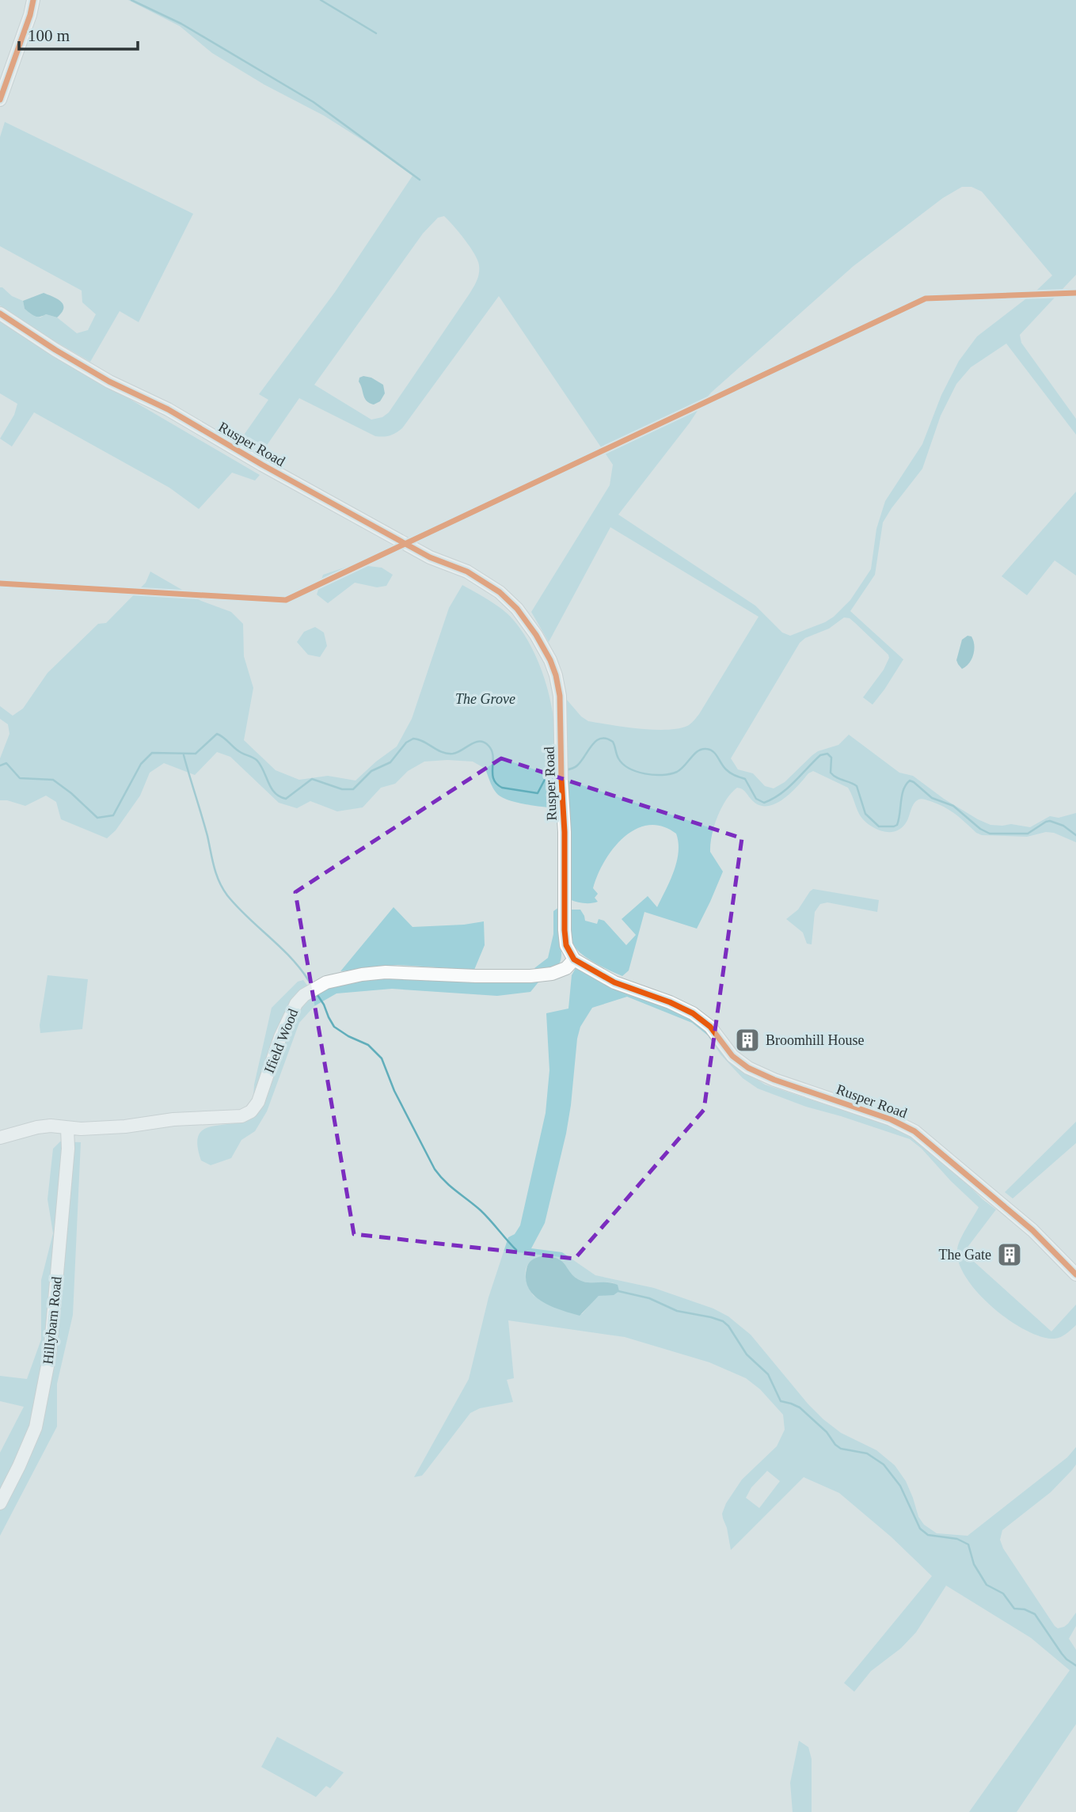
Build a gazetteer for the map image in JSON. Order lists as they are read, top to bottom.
{
  "streets": {
    "street": ["Rusper Road", "Ifield Wood", "Hillybarn Road"]
  },
  "crossings": [
    ["Rusper Road", "Ifield Wood"],
    ["Ifield Wood", "Hillybarn Road"]
  ],
  "parks": ["The Grove"],
  "places": {
    "building": ["Broomhill House", "The Gate"]
  },
  "scale_bar": "100 m"
}
